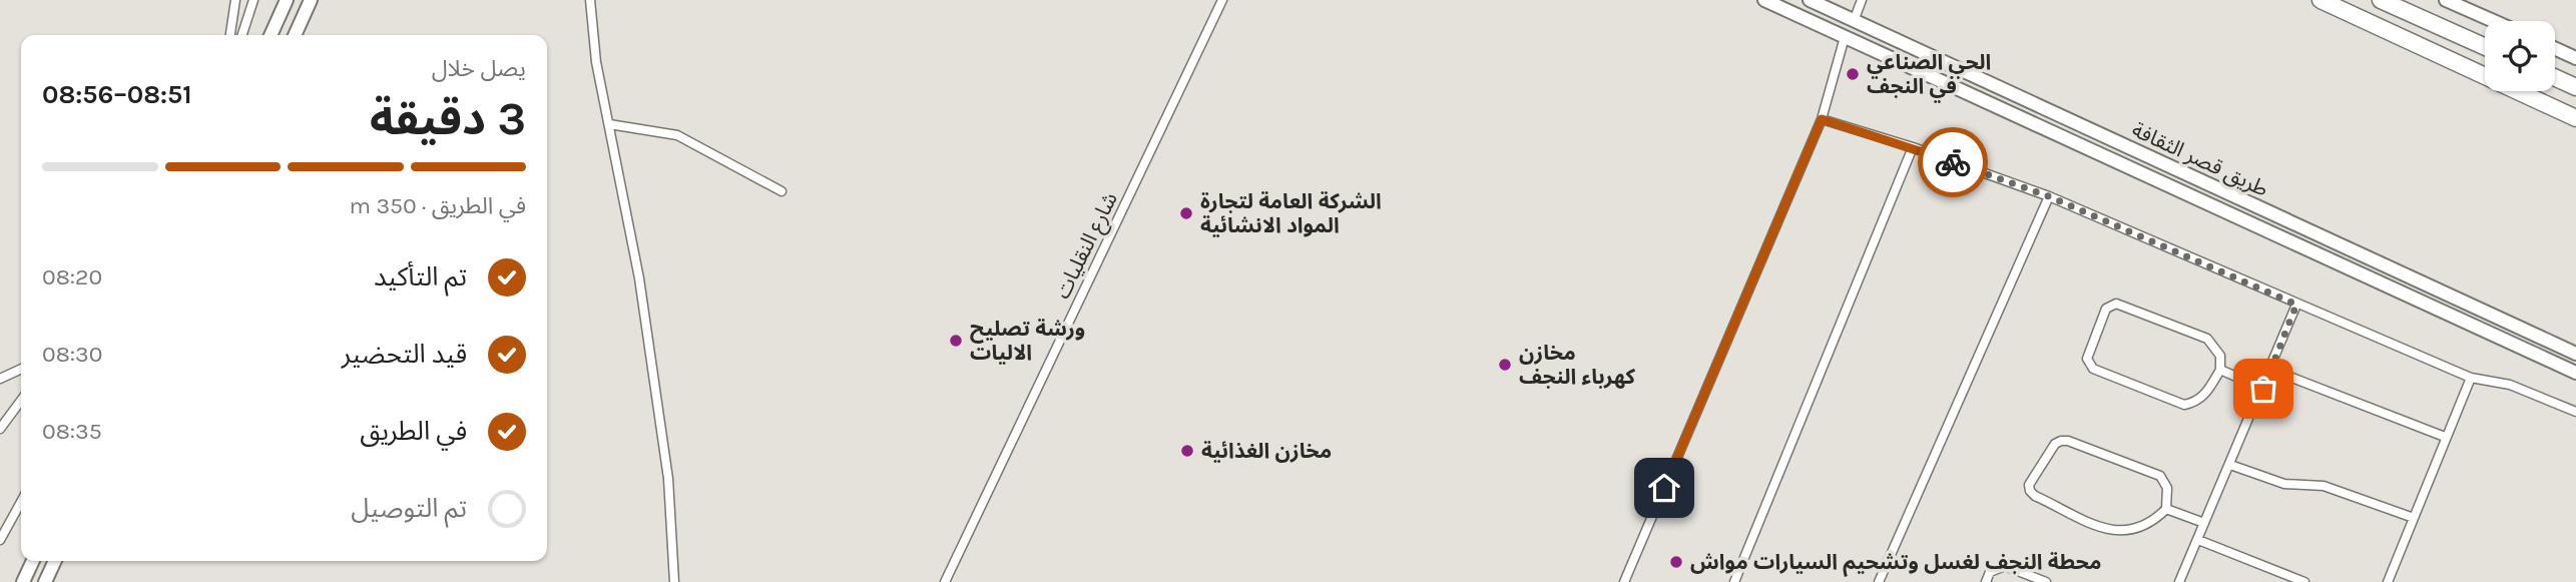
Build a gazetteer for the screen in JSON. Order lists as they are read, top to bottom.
{
  "streets": {
    "street": ["طريق قصر الثقافة", "شارع النقليات"]
  },
  "places": [
    "الحي الصناعي في النجف",
    "الشركة العامة لتجارة المواد الانشائية",
    "ورشة تصليح الاليات",
    "مخازن كهرباء النجف",
    "مخازن الغذائية",
    "محطة النجف لغسل وتشحيم السيارات مواش"
  ],
  "page": {
    "heading": ["3 دقيقة", "يصل خلال", "08:51–08:56"],
    "bar": "في الطريق · 350 m",
    "list": [
      ["تم التأكيد", "08:20"],
      ["قيد التحضير", "08:30"],
      ["في الطريق", "08:35"],
      "تم التوصيل"
    ]
  }
}
